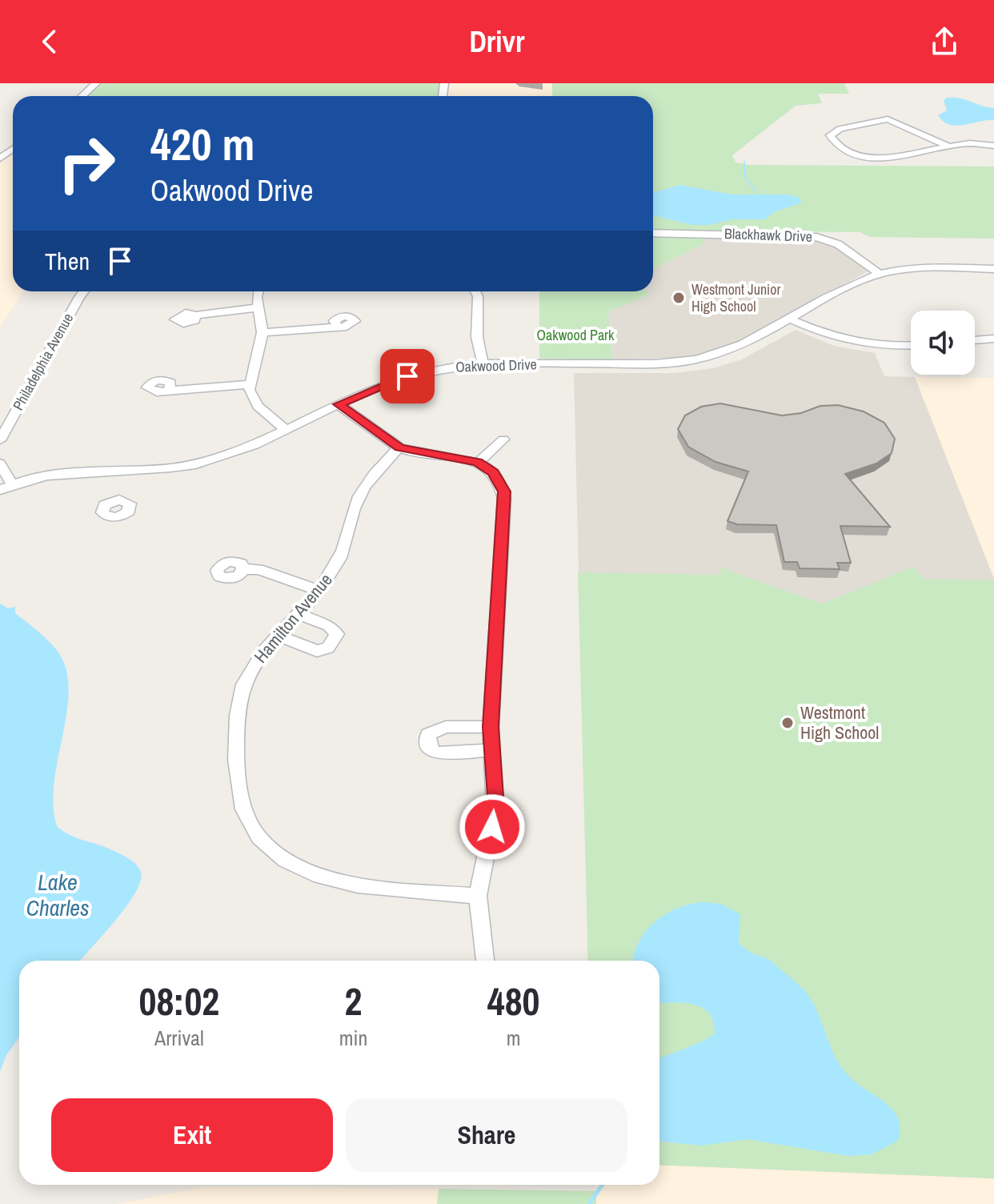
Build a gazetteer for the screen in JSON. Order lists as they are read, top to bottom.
{
  "streets": {
    "street": [
      "Blackhawk Drive",
      "Philadelphia Avenue",
      "Oakwood Drive",
      "Hamilton Avenue"
    ]
  },
  "crossings": [
    ["Blackhawk Drive", "Oakwood Drive"]
  ],
  "water": ["Lake Charles"],
  "parks": ["Oakwood Park"],
  "places": ["Westmont Junior High School", "Westmont High School"],
  "page": {
    "header": "Drivr",
    "turn": ["420 m", "Oakwood Drive"],
    "then": "Then",
    "eta": [
      "08:02",
      "Arrival",
      "2",
      "min",
      "480",
      "m"
    ],
    "buttons": ["Exit", "Share"]
  }
}
